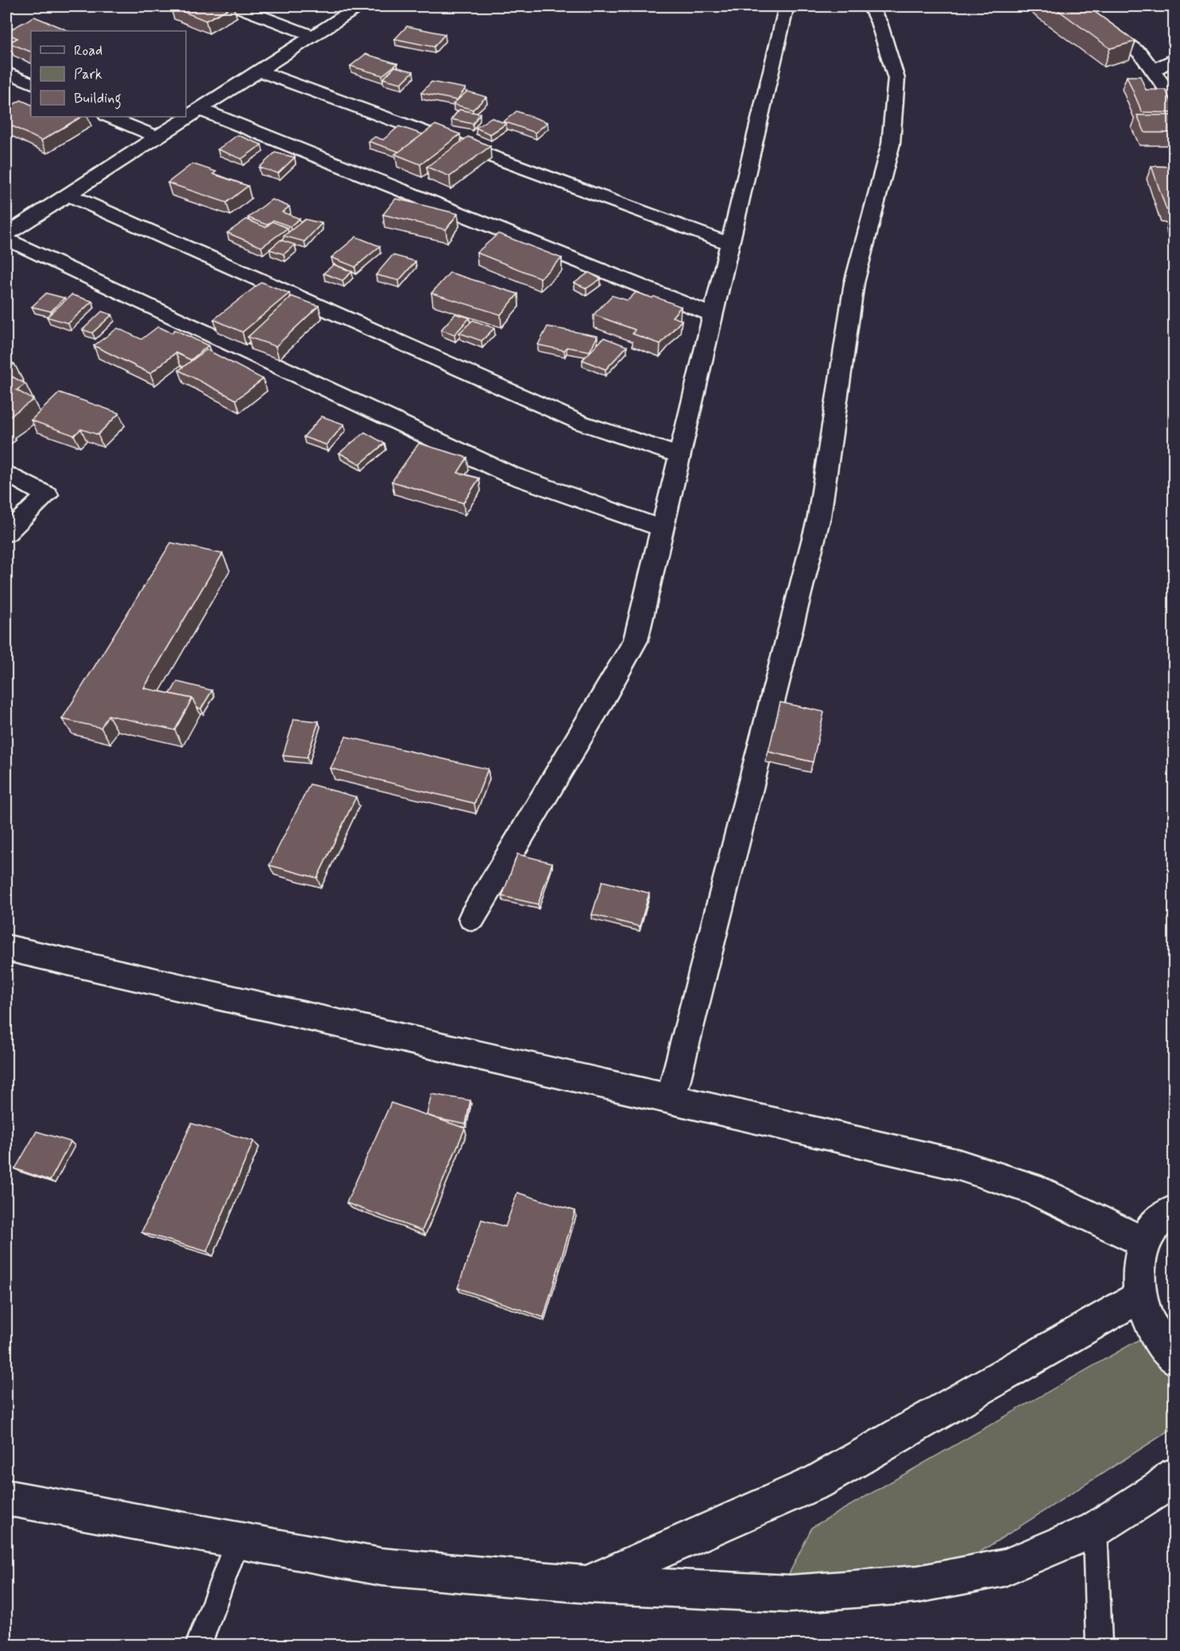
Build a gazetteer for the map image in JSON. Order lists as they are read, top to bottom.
{
  "legend": ["Road", "Park", "Building"]
}
